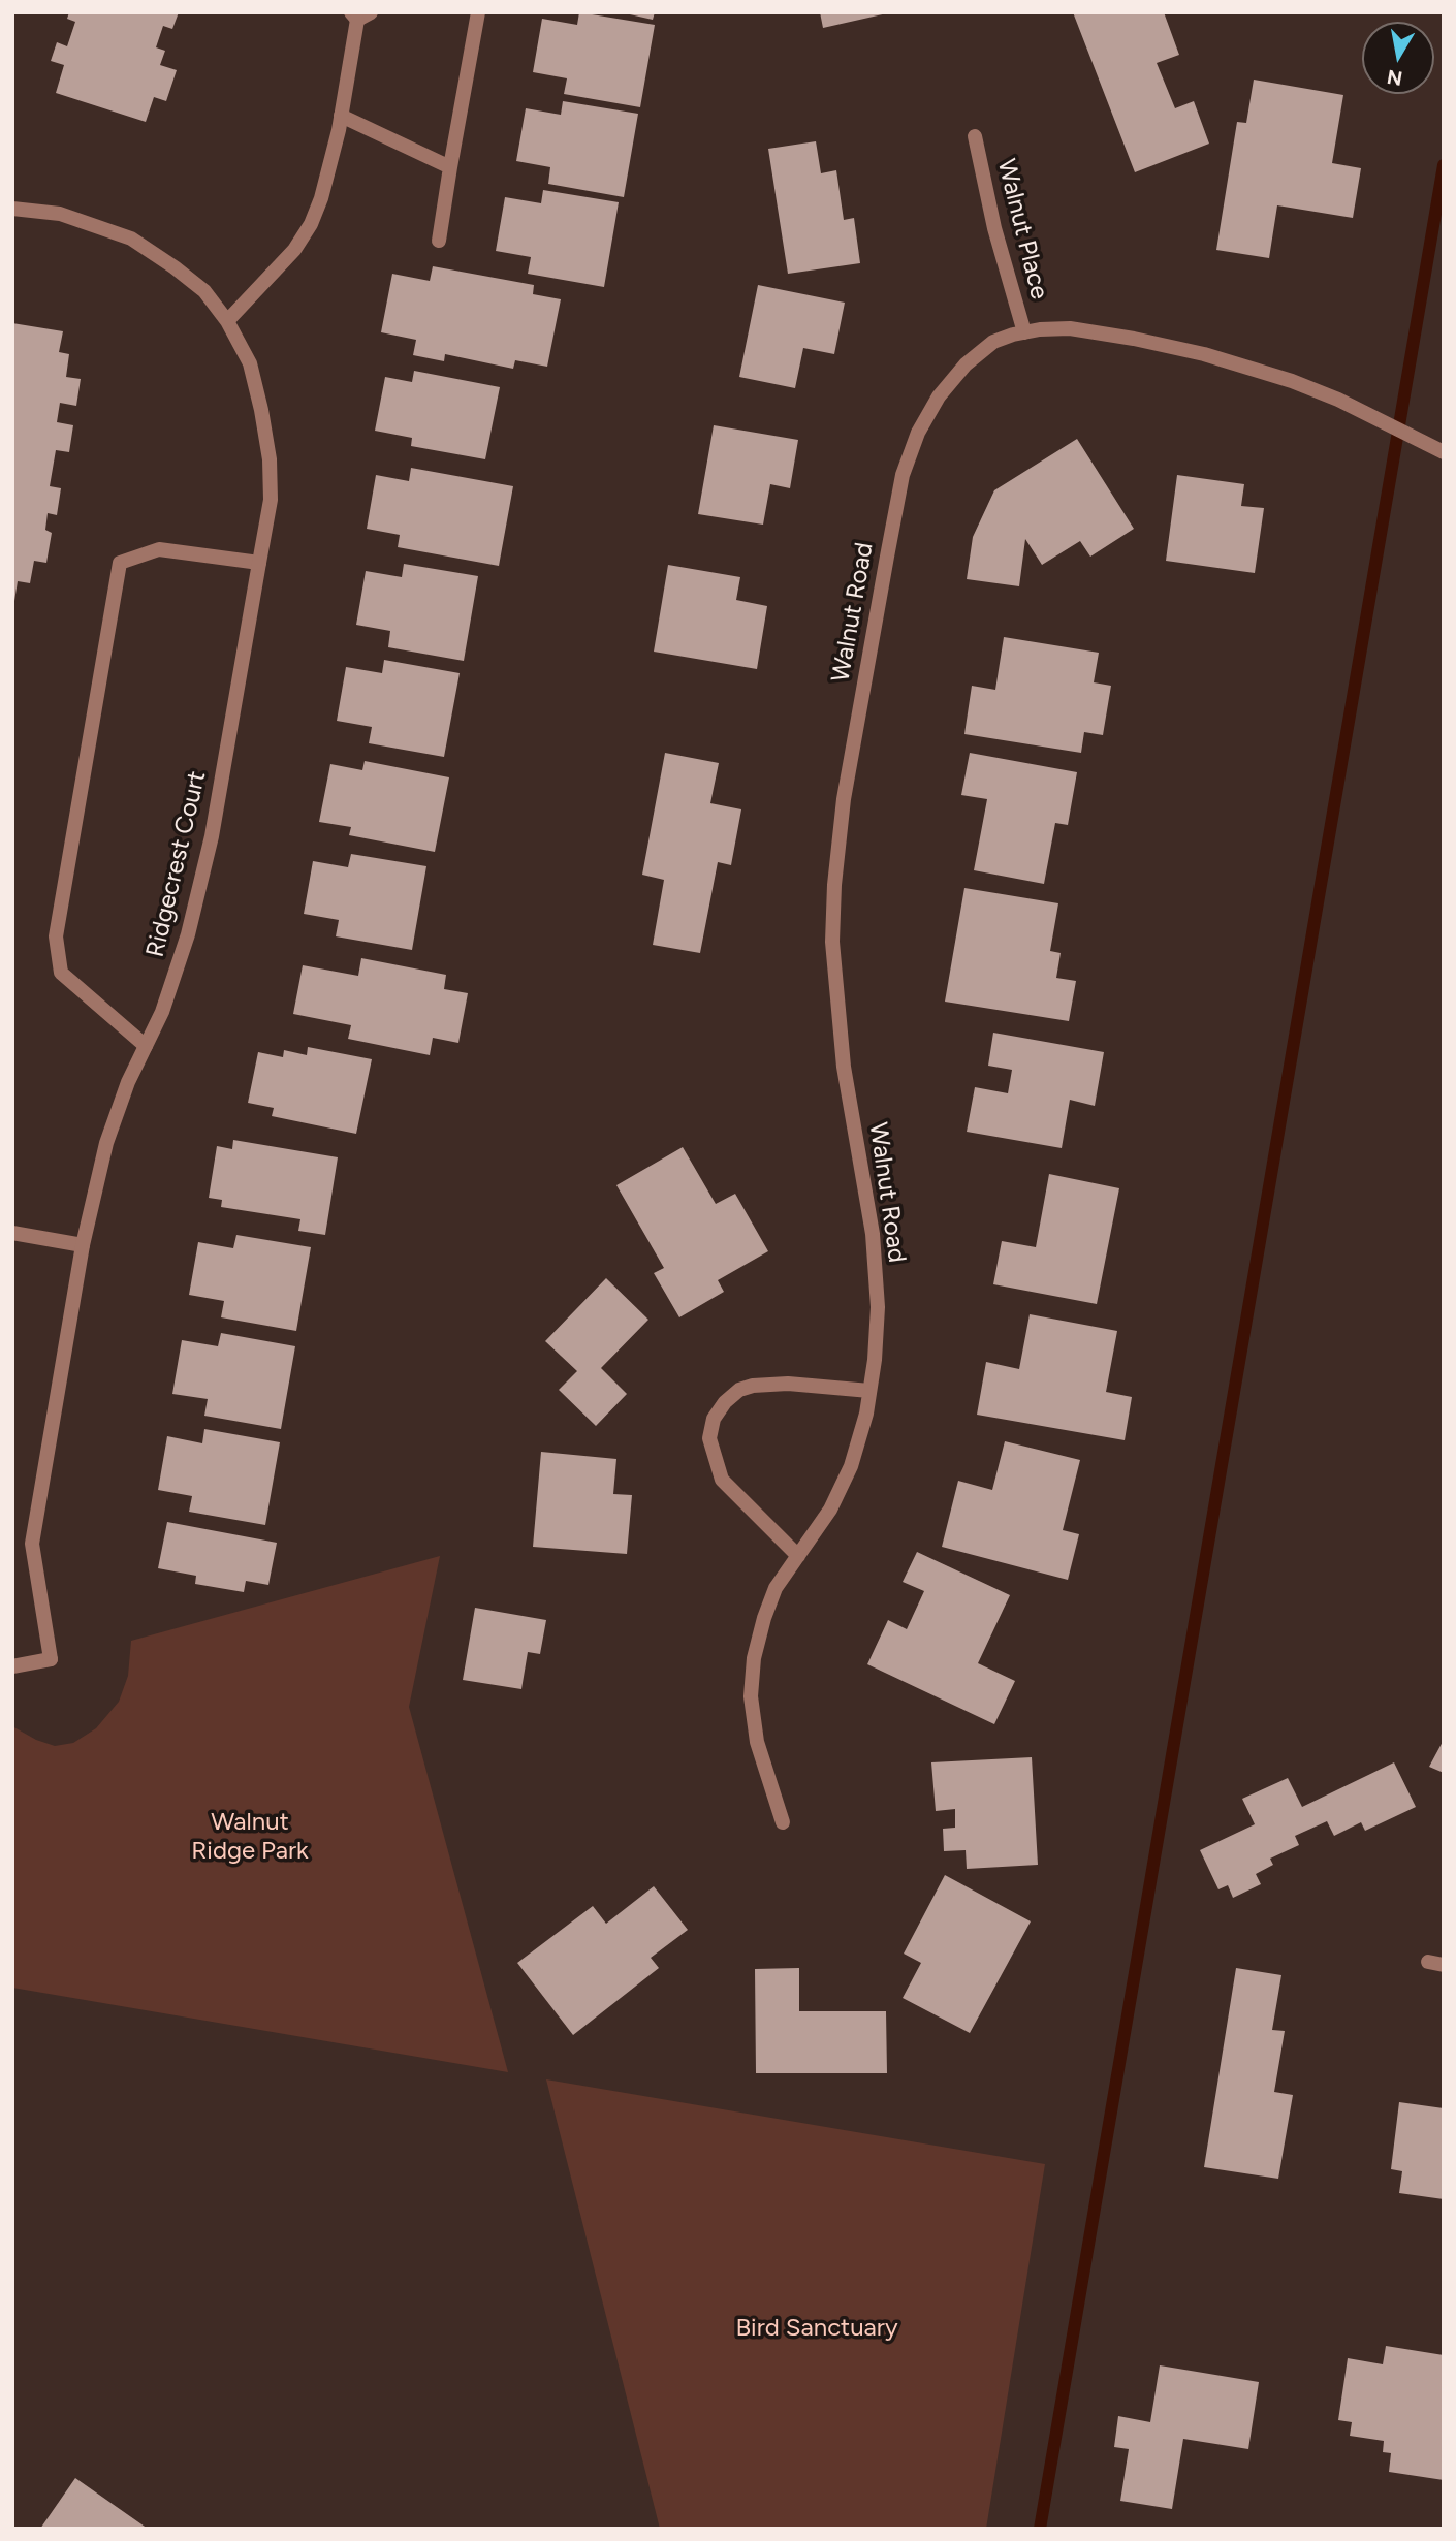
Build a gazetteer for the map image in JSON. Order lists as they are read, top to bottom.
{
  "streets": {
    "street": ["Walnut Place", "Walnut Road", "Ridgecrest Court"]
  },
  "crossings": [
    ["Walnut Place", "Walnut Road"]
  ],
  "parks": ["Walnut Ridge Park", "Bird Sanctuary"],
  "north": "bottom"
}
